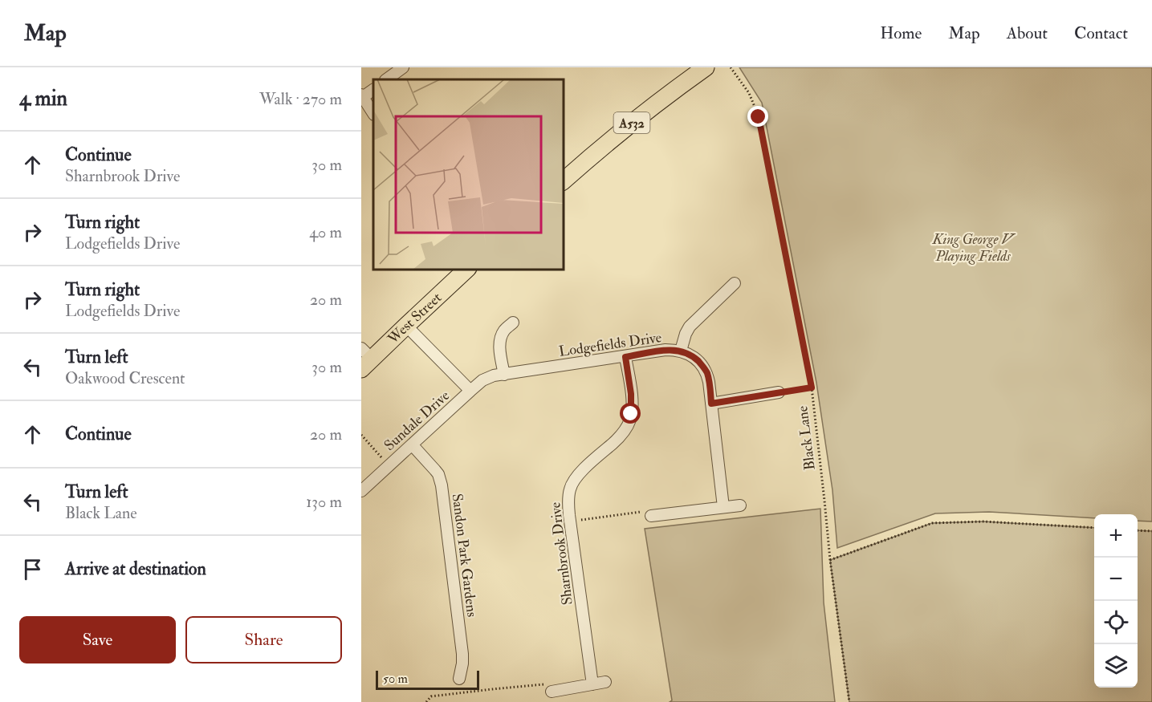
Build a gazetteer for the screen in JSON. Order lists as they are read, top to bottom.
{
  "streets": {
    "main road": ["A532", "West Street"],
    "street": [
      "Lodgefields Drive",
      "Sundale Drive",
      "Sharnbrook Drive",
      "Sandon Park Gardens"
    ],
    "path": ["Black Lane"]
  },
  "crossings": [
    ["Lodgefields Drive", "Sundale Drive"],
    ["Lodgefields Drive", "Sharnbrook Drive"],
    ["Sundale Drive", "Sandon Park Gardens"]
  ],
  "parks": ["King George V Playing Fields"],
  "scale_bar": "50 m",
  "page": {
    "header": "Map",
    "nav": [
      "Home",
      "Map",
      "About",
      "Contact"
    ],
    "heading": ["4 min", "Walk · 270 m"],
    "list": [
      ["Continue", "Sharnbrook Drive", "30 m"],
      ["Turn right", "Lodgefields Drive", "40 m"],
      ["Turn right", "Lodgefields Drive", "20 m"],
      ["Turn left", "Oakwood Crescent", "30 m"],
      ["Continue", "20 m"],
      ["Turn left", "Black Lane", "130 m"],
      "Arrive at destination"
    ],
    "map_buttons": ["+", "−"],
    "buttons": ["Save", "Share"],
    "scale": "50 m"
  }
}
